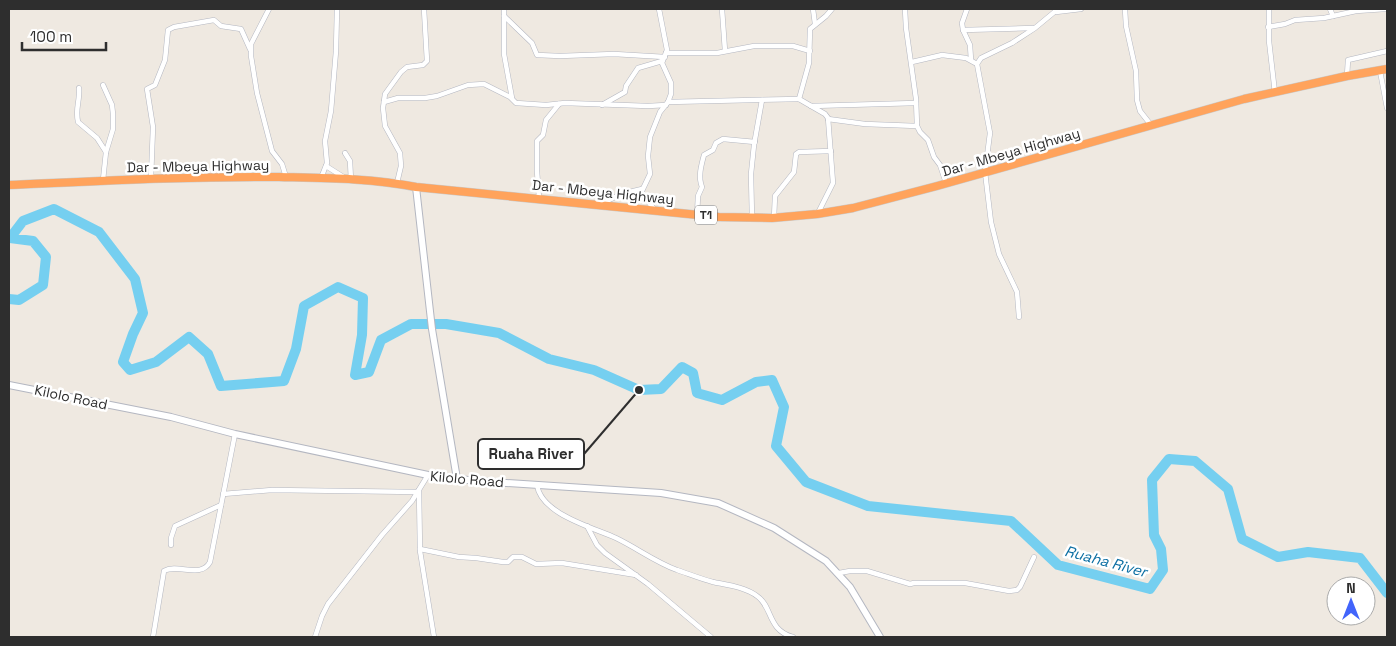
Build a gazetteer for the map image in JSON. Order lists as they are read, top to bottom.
{
  "streets": {
    "highway": ["Dar - Mbeya Highway", "T1"],
    "main road": ["Kilolo Road"]
  },
  "water": ["Ruaha River"],
  "places": ["Ruaha River"],
  "scale_bar": "100 m",
  "north": "top"
}
